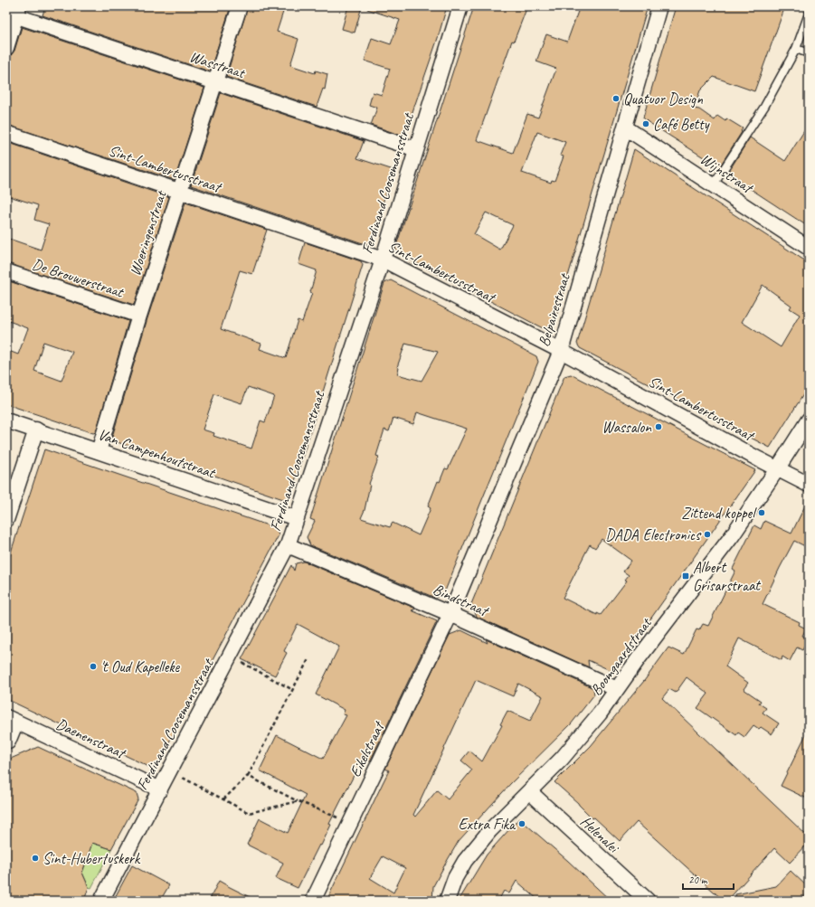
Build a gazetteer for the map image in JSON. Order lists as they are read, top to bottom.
{
  "streets": {
    "street": [
      "Wasstraat",
      "Sint-Lambertusstraat",
      "Wijnstraat",
      "Ferdinand Coosemansstraat",
      "Woeringenstraat",
      "De Brouwerstraat",
      "Belpairestraat",
      "Van Campenhoutstraat",
      "Bindstraat",
      "Boomgaardstraat",
      "Daenenstraat",
      "Eikelstraat",
      "Helenalei"
    ]
  },
  "crossings": [
    ["Wasstraat", "Ferdinand Coosemansstraat"],
    ["Wasstraat", "Woeringenstraat"],
    ["Sint-Lambertusstraat", "Ferdinand Coosemansstraat"],
    ["Sint-Lambertusstraat", "Woeringenstraat"],
    ["Sint-Lambertusstraat", "Belpairestraat"],
    ["Sint-Lambertusstraat", "Boomgaardstraat"],
    ["Wijnstraat", "Belpairestraat"],
    ["Ferdinand Coosemansstraat", "Van Campenhoutstraat"],
    ["Ferdinand Coosemansstraat", "Bindstraat"],
    ["Ferdinand Coosemansstraat", "Daenenstraat"],
    ["Woeringenstraat", "De Brouwerstraat"],
    ["Woeringenstraat", "Van Campenhoutstraat"],
    ["Belpairestraat", "Bindstraat"],
    ["Belpairestraat", "Eikelstraat"],
    ["Bindstraat", "Boomgaardstraat"],
    ["Bindstraat", "Eikelstraat"],
    ["Boomgaardstraat", "Helenalei"]
  ],
  "places": {
    "other": [
      "Quatuor Design",
      "Café Betty",
      "Wassalon",
      "Zittend koppel",
      "DADA Electronics",
      "'t Oud Kapelleke",
      "Extra Fika",
      "Sint-Hubertuskerk"
    ],
    "transit": ["Albert Grisarstraat"]
  },
  "scale_bar": "20 m"
}
